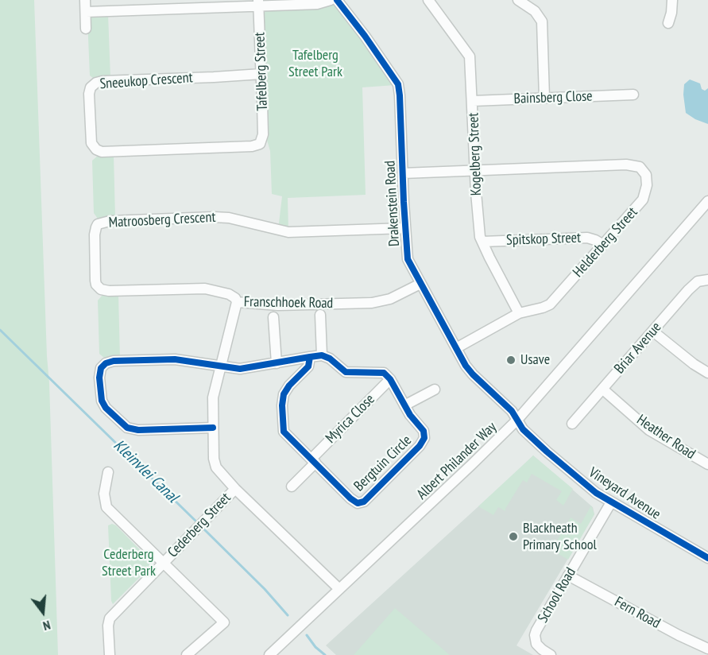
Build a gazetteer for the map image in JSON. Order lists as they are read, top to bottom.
{
  "streets": {
    "street": [
      "Tafelberg Street",
      "Sneeukop Crescent",
      "Bainsberg Close",
      "Kogelberg Street",
      "Drakenstein Road",
      "Matroosberg Crescent",
      "Spitskop Street",
      "Helderberg Street",
      "Franschhoek Road",
      "Briar Avenue",
      "Myrica Close",
      "Heather Road",
      "Albert Philander Way",
      "Bergtuin Circle",
      "Vineyard Avenue",
      "Cederberg Street",
      "School Road",
      "Fern Road"
    ]
  },
  "crossings": [
    ["Tafelberg Street", "Sneeukop Crescent"],
    ["Bainsberg Close", "Kogelberg Street"],
    ["Kogelberg Street", "Spitskop Street"],
    ["Kogelberg Street", "Helderberg Street"],
    ["Drakenstein Road", "Matroosberg Crescent"],
    ["Drakenstein Road", "Helderberg Street"],
    ["Drakenstein Road", "Franschhoek Road"],
    ["Drakenstein Road", "Albert Philander Way"],
    ["Drakenstein Road", "Vineyard Avenue"],
    ["Matroosberg Crescent", "Franschhoek Road"],
    ["Spitskop Street", "Helderberg Street"],
    ["Franschhoek Road", "Albert Philander Way"],
    ["Franschhoek Road", "Cederberg Street"],
    ["Briar Avenue", "Heather Road"],
    ["Myrica Close", "Bergtuin Circle"],
    ["Albert Philander Way", "Vineyard Avenue"],
    ["Vineyard Avenue", "School Road"],
    ["School Road", "Fern Road"]
  ],
  "water": ["Kleinvlei Canal"],
  "parks": ["Tafelberg Street Park", "Cederberg Street Park"],
  "places": ["Usave", "Blackheath Primary School"],
  "north": "bottom"
}
